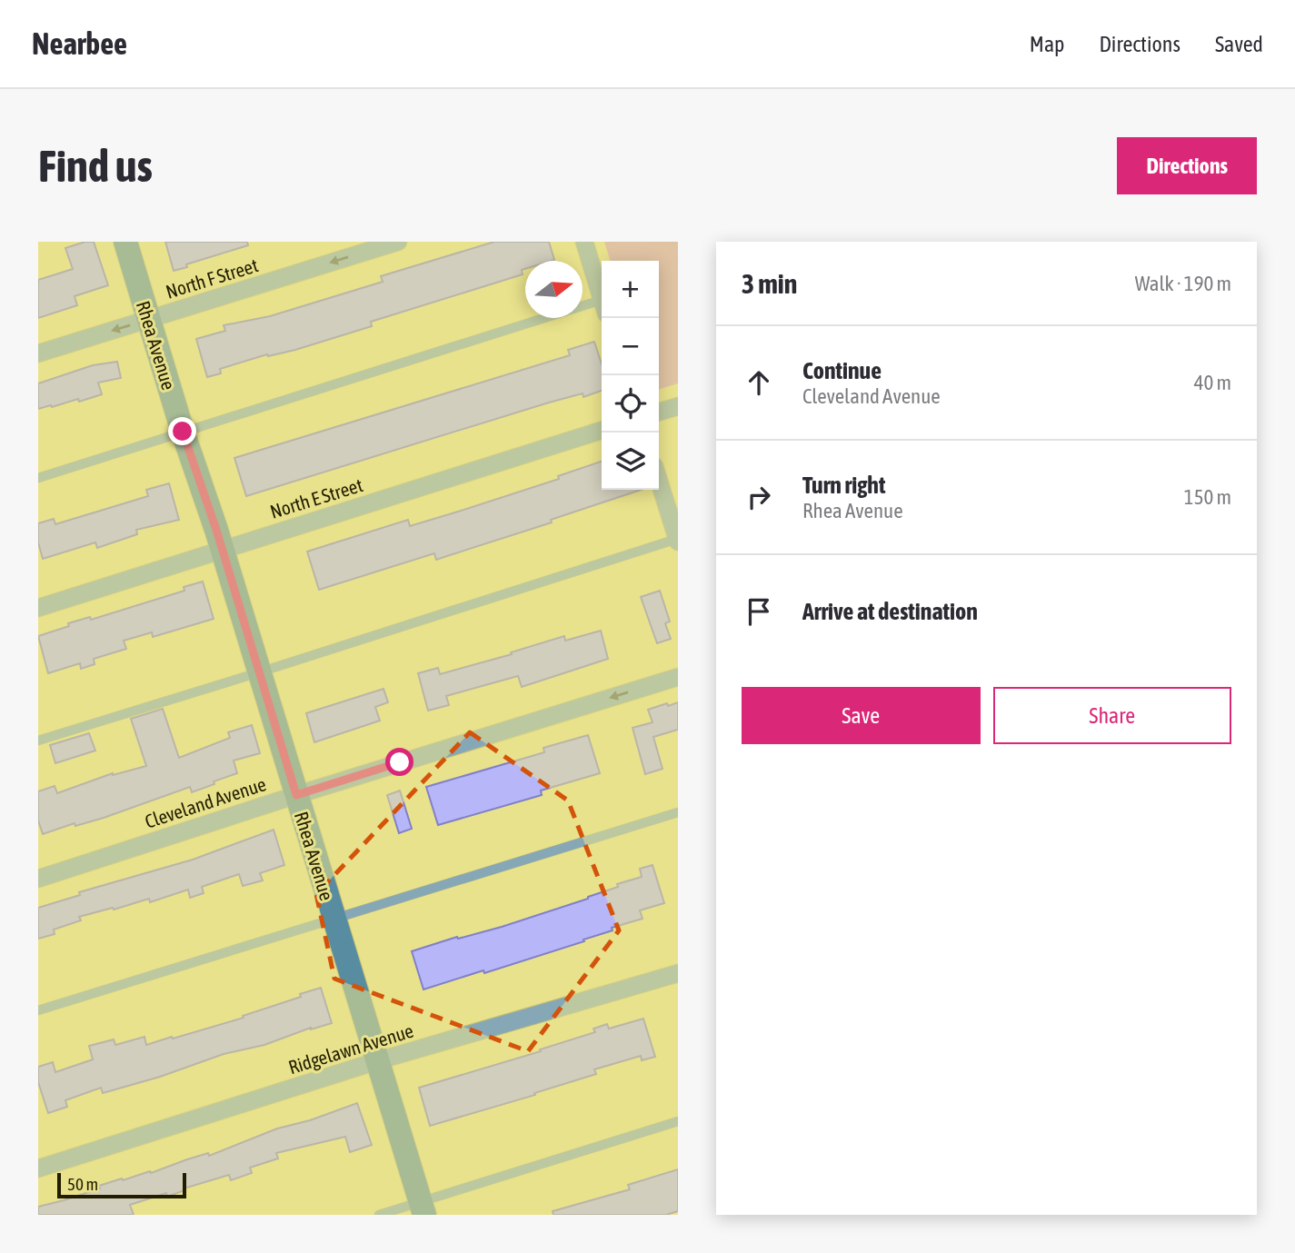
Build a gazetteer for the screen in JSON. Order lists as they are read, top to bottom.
{
  "streets": {
    "street": [
      "North F Street",
      "Rhea Avenue",
      "North E Street",
      "Cleveland Avenue",
      "Ridgelawn Avenue"
    ]
  },
  "crossings": [
    ["North F Street", "Rhea Avenue"],
    ["Rhea Avenue", "North E Street"],
    ["Rhea Avenue", "Cleveland Avenue"],
    ["Rhea Avenue", "Ridgelawn Avenue"]
  ],
  "one_way": ["North F Street", "Cleveland Avenue"],
  "scale_bar": "50 m",
  "north": "right",
  "page": {
    "header": "Nearbee",
    "nav": ["Map", "Directions", "Saved"],
    "buttons": [
      "Directions",
      ["Save", "Share"]
    ],
    "title": "Find us",
    "heading": ["3 min", "Walk · 190 m"],
    "map_buttons": ["+", "−"],
    "list": [
      ["Continue", "Cleveland Avenue", "40 m"],
      ["Turn right", "Rhea Avenue", "150 m"],
      "Arrive at destination"
    ],
    "scale": "50 m"
  }
}
